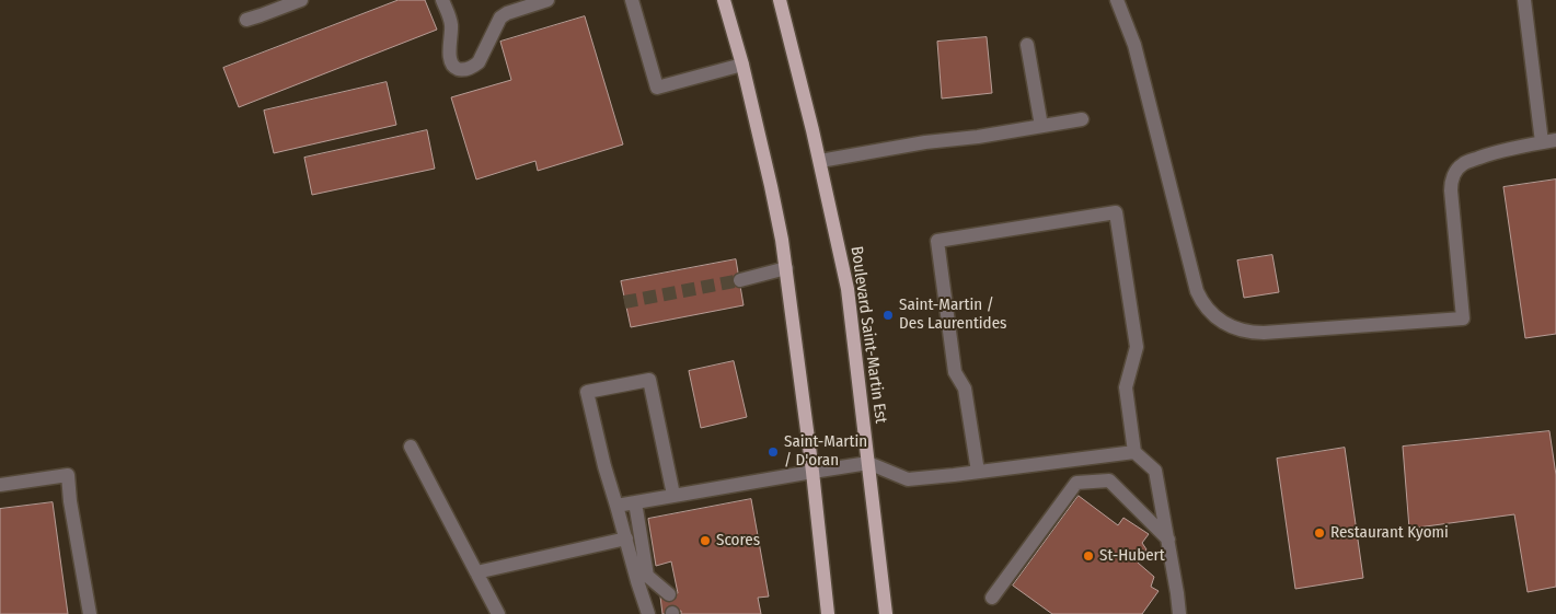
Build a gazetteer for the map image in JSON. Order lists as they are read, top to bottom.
{
  "streets": {
    "main road": ["Boulevard Saint-Martin Est"]
  },
  "places": [
    "Saint-Martin / Des Laurentides",
    "Saint-Martin / D'oran",
    "Restaurant Kyomi",
    "Scores",
    "St-Hubert"
  ]
}
